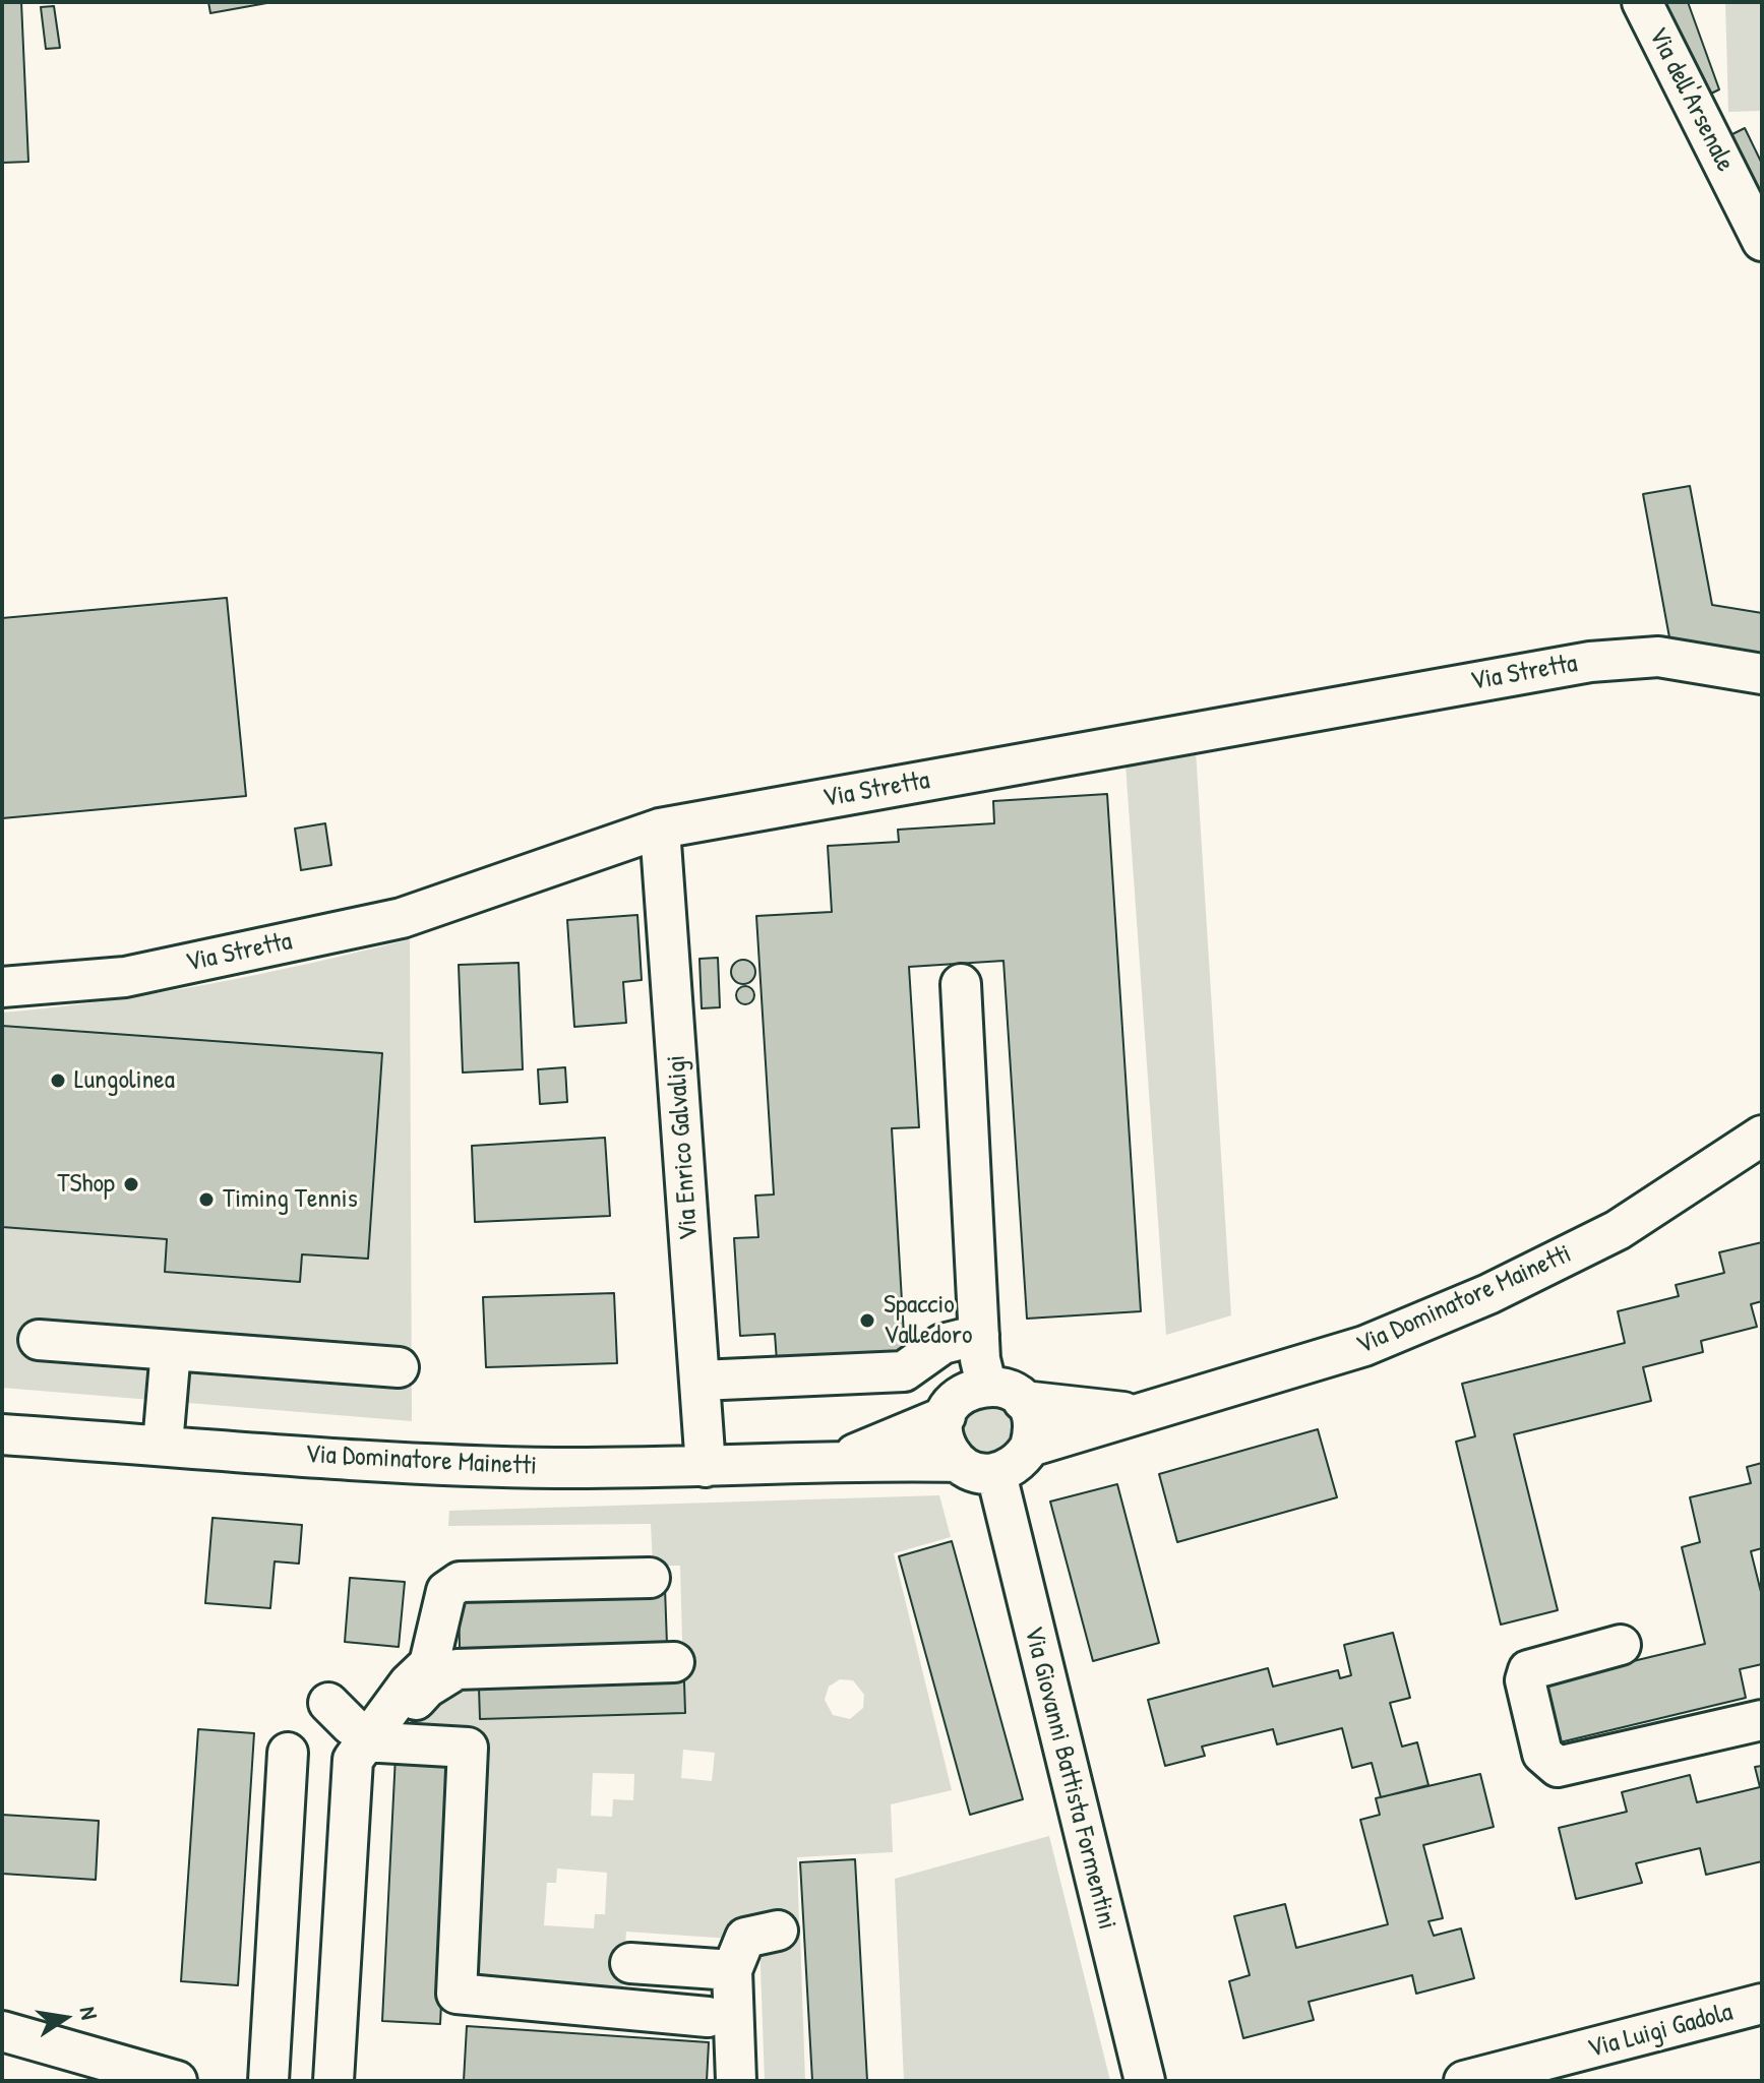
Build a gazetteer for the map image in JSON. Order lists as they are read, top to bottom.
{
  "streets": {
    "street": [
      "Via dell'Arsenale",
      "Via Stretta",
      "Via Enrico Galvaligi",
      "Via Dominatore Mainetti",
      "Via Giovanni Battista Formentini",
      "Via Luigi Gadola"
    ]
  },
  "crossings": [
    ["Via Stretta", "Via Enrico Galvaligi"],
    ["Via Enrico Galvaligi", "Via Dominatore Mainetti"],
    ["Via Dominatore Mainetti", "Via Giovanni Battista Formentini"]
  ],
  "places": [
    "Lungolinea",
    "TShop",
    "Timing Tennis",
    "Spaccio Valledoro"
  ],
  "north": "right"
}
